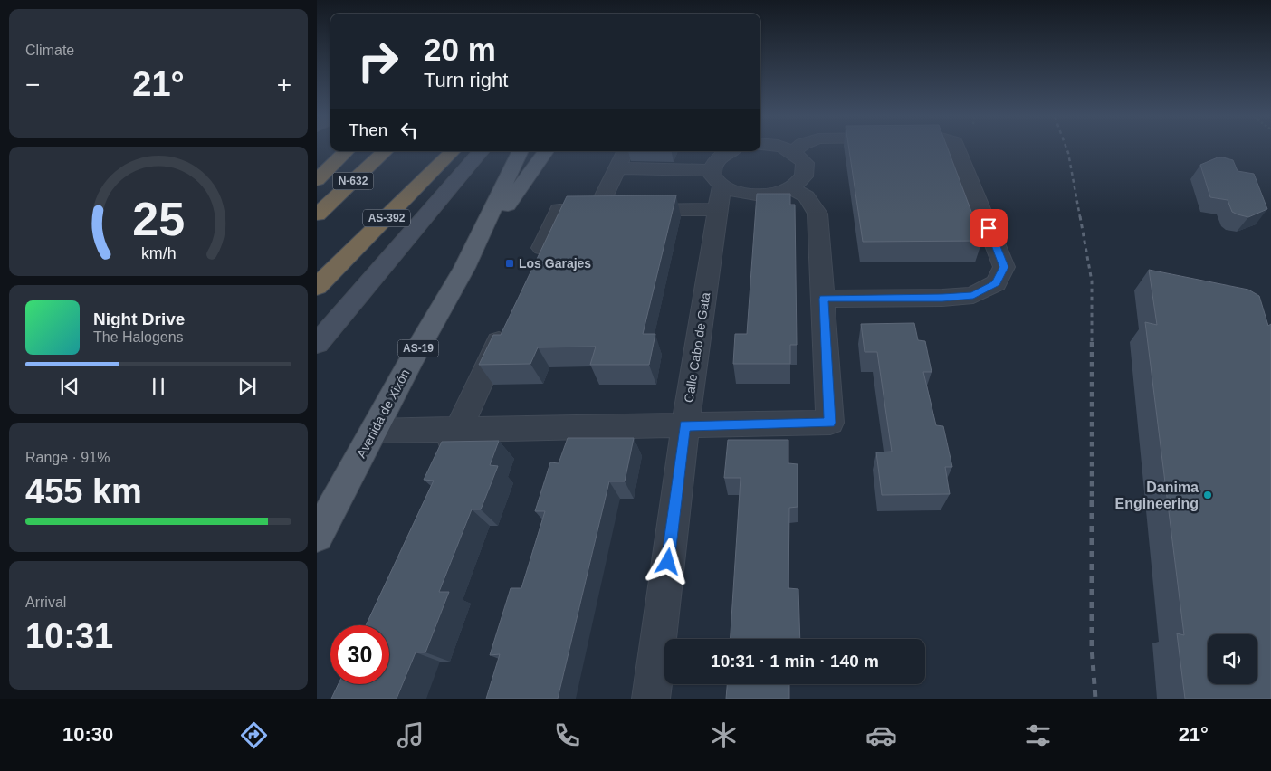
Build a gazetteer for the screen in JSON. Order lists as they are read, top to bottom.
{
  "streets": {
    "highway": ["N-632", "AS-392"],
    "main road": ["AS-19", "Avenida de Xixón"],
    "street": ["Calle Cabo de Gata"]
  },
  "places": {
    "transit": ["Los Garajes"],
    "other": ["Danima Engineering"]
  },
  "page": {
    "tile": [
      "Climate",
      ["Range · 91%", "455 km"],
      ["Arrival", "10:31"]
    ],
    "turn": ["20 m", "Turn right"],
    "heat": ["−", "21°", "+"],
    "then": "Then",
    "song": ["Night Drive", "The Halogens"],
    "limit": "30",
    "trip": "10:31 · 1 min · 140 m",
    "tabs": ["10:30", "21°"],
    "gauge": ["25", "km/h"]
  }
}
